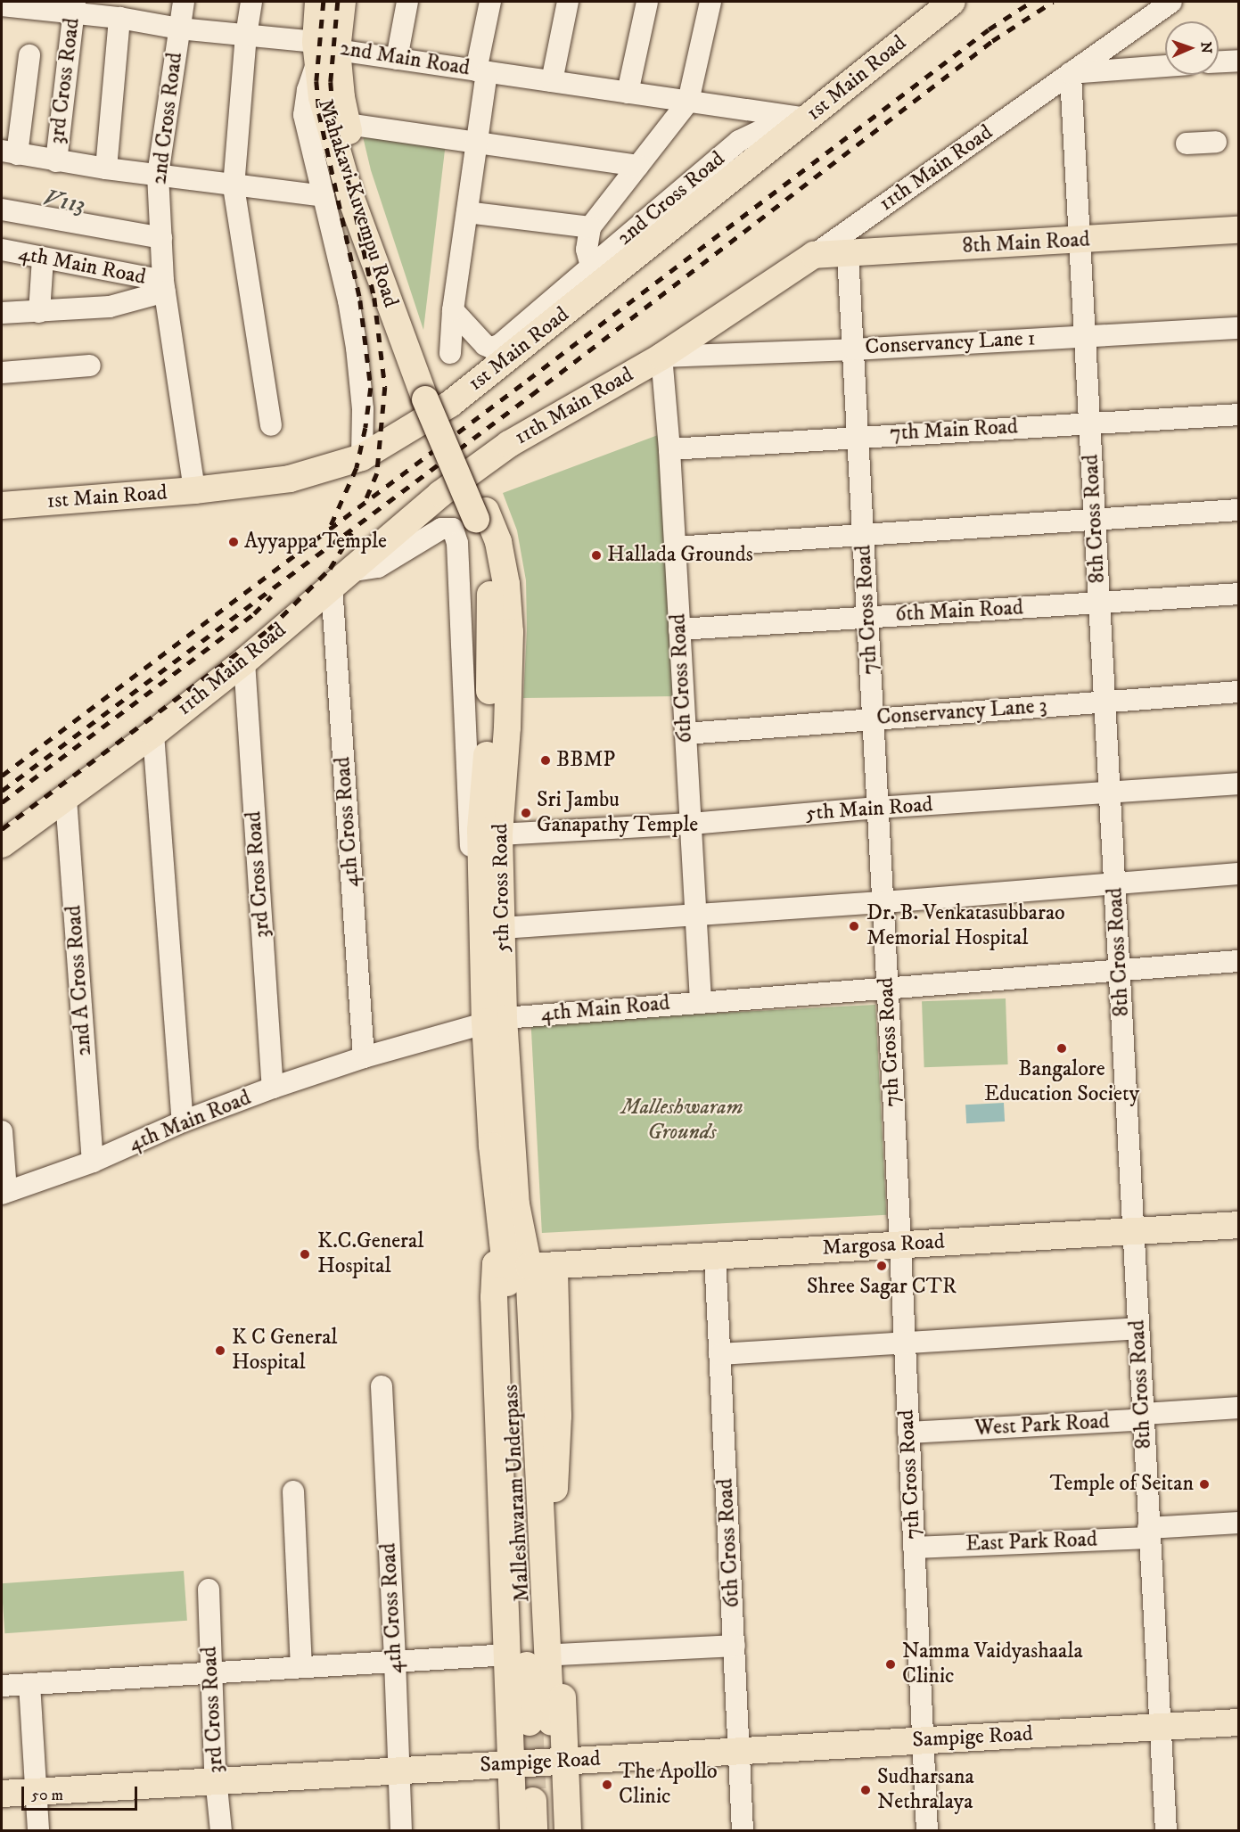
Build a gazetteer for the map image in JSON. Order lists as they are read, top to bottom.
{
  "streets": {
    "main road": [
      "1st Main Road",
      "11th Main Road",
      "Mahakavi Kuvempu Road",
      "8th Main Road",
      "5th Cross Road",
      "Margosa Road",
      "Malleshwaram Underpass",
      "Sampige Road"
    ],
    "street": [
      "2nd Main Road",
      "3rd Cross Road",
      "2nd Cross Road",
      "4th Main Road",
      "Conservancy Lane 1",
      "7th Main Road",
      "8th Cross Road",
      "7th Cross Road",
      "6th Main Road",
      "6th Cross Road",
      "Conservancy Lane 3",
      "5th Main Road",
      "4th Cross Road",
      "2nd A Cross Road",
      "West Park Road",
      "East Park Road"
    ]
  },
  "crossings": [
    ["2nd Main Road", "1st Main Road"],
    ["2nd Main Road", "3rd Cross Road"],
    ["2nd Main Road", "2nd Cross Road"],
    ["2nd Main Road", "Mahakavi Kuvempu Road"],
    ["1st Main Road", "2nd Cross Road"],
    ["3rd Cross Road", "11th Main Road"],
    ["3rd Cross Road", "4th Main Road"],
    ["3rd Cross Road", "Sampige Road"],
    ["2nd Cross Road", "4th Main Road"],
    ["11th Main Road", "8th Main Road"],
    ["11th Main Road", "Conservancy Lane 1"],
    ["11th Main Road", "8th Cross Road"],
    ["11th Main Road", "6th Cross Road"],
    ["11th Main Road", "4th Cross Road"],
    ["11th Main Road", "2nd A Cross Road"],
    ["8th Main Road", "8th Cross Road"],
    ["8th Main Road", "7th Cross Road"],
    ["4th Main Road", "8th Cross Road"],
    ["4th Main Road", "7th Cross Road"],
    ["4th Main Road", "6th Cross Road"],
    ["4th Main Road", "4th Cross Road"],
    ["4th Main Road", "5th Cross Road"],
    ["4th Main Road", "2nd A Cross Road"],
    ["Conservancy Lane 1", "8th Cross Road"],
    ["Conservancy Lane 1", "7th Cross Road"],
    ["Conservancy Lane 1", "6th Cross Road"],
    ["7th Main Road", "8th Cross Road"],
    ["7th Main Road", "7th Cross Road"],
    ["7th Main Road", "6th Cross Road"],
    ["8th Cross Road", "6th Main Road"],
    ["8th Cross Road", "Conservancy Lane 3"],
    ["8th Cross Road", "5th Main Road"],
    ["8th Cross Road", "Margosa Road"],
    ["8th Cross Road", "West Park Road"],
    ["8th Cross Road", "East Park Road"],
    ["8th Cross Road", "Sampige Road"],
    ["7th Cross Road", "6th Main Road"],
    ["7th Cross Road", "Conservancy Lane 3"],
    ["7th Cross Road", "5th Main Road"],
    ["7th Cross Road", "Margosa Road"],
    ["7th Cross Road", "West Park Road"],
    ["7th Cross Road", "East Park Road"],
    ["7th Cross Road", "Sampige Road"],
    ["6th Main Road", "6th Cross Road"],
    ["6th Cross Road", "Conservancy Lane 3"],
    ["6th Cross Road", "5th Main Road"],
    ["6th Cross Road", "Margosa Road"],
    ["6th Cross Road", "Sampige Road"],
    ["5th Main Road", "5th Cross Road"],
    ["4th Cross Road", "Sampige Road"],
    ["5th Cross Road", "Margosa Road"],
    ["5th Cross Road", "Malleshwaram Underpass"],
    ["Margosa Road", "Malleshwaram Underpass"]
  ],
  "water": ["V113"],
  "parks": ["Malleshwaram Grounds"],
  "places": [
    "Ayyappa Temple",
    "Hallada Grounds",
    "BBMP",
    "Sri Jambu Ganapathy Temple",
    "Dr. B. Venkatasubbarao Memorial Hospital",
    "Bangalore Education Society",
    "K.C.General Hospital",
    "Shree Sagar CTR",
    "K C General Hospital",
    "Temple of Seitan",
    "Namma Vaidyashaala Clinic",
    "The Apollo Clinic",
    "Sudharsana Nethralaya"
  ],
  "scale_bar": "50 m",
  "north": "right"
}
